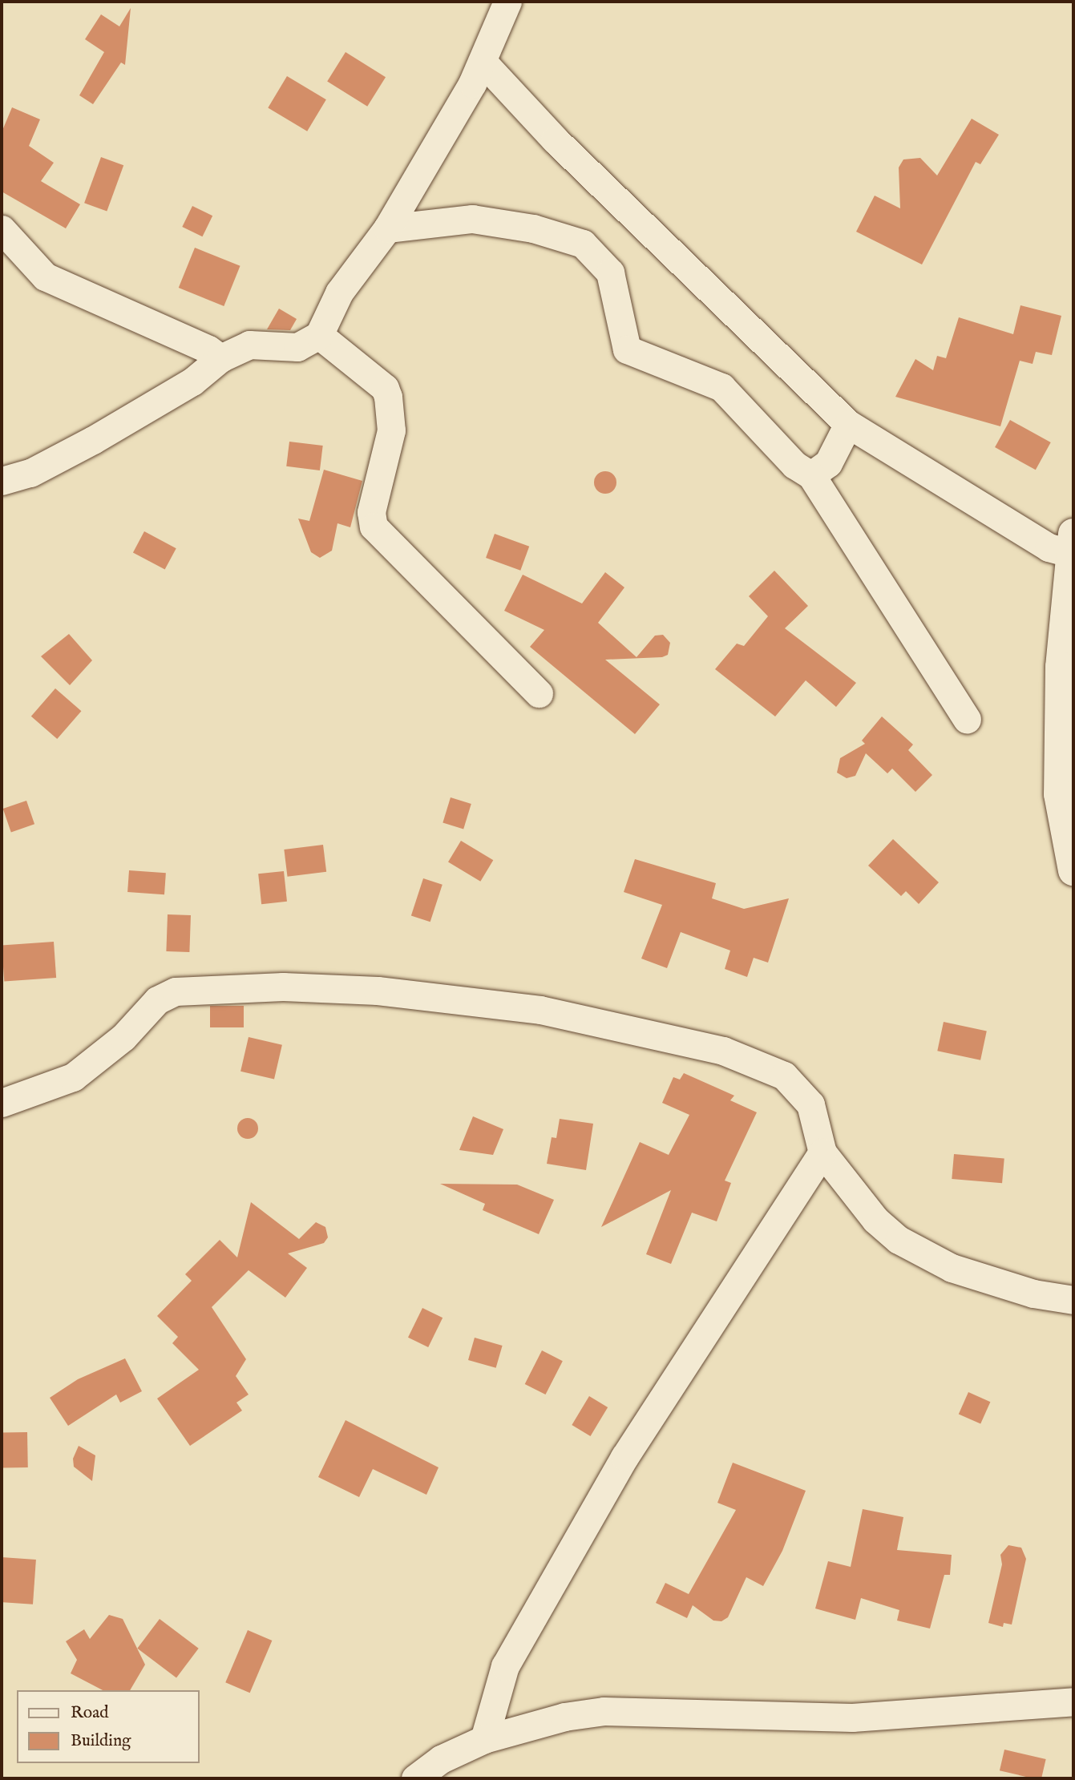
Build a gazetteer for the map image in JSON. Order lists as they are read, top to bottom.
{
  "legend": ["Road", "Building"]
}
